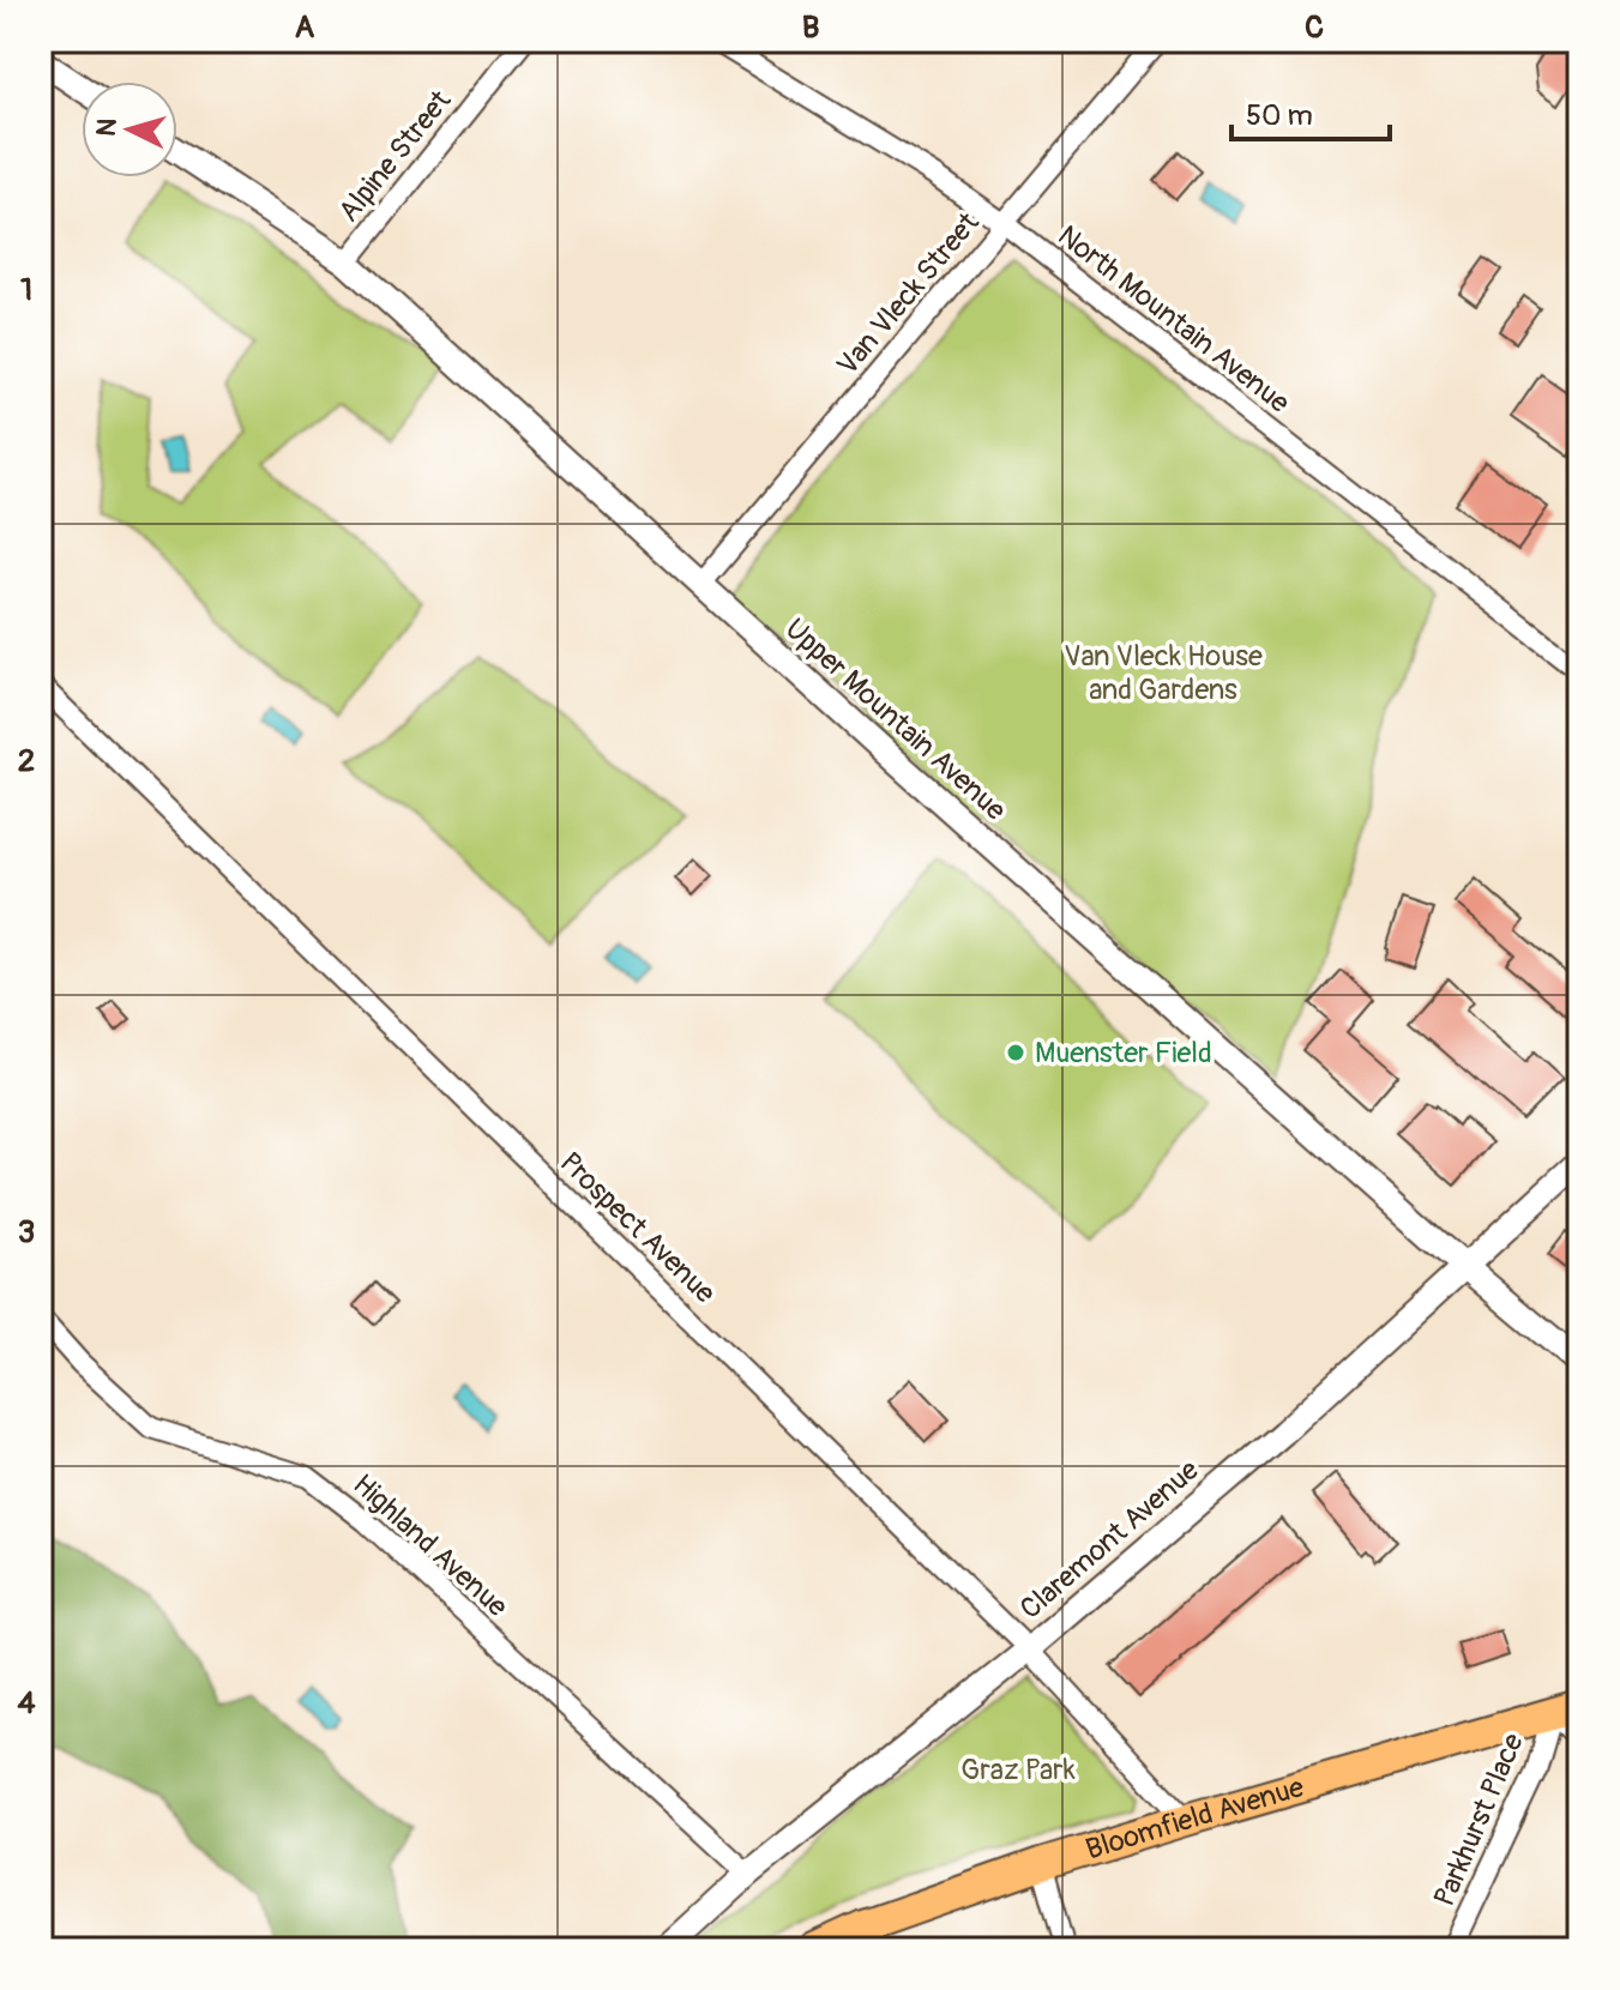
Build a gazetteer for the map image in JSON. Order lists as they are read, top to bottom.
{
  "streets": {
    "main road": ["Bloomfield Avenue"],
    "street": [
      "Alpine Street",
      "Van Vleck Street",
      "North Mountain Avenue",
      "Upper Mountain Avenue",
      "Prospect Avenue",
      "Claremont Avenue",
      "Highland Avenue",
      "Parkhurst Place"
    ]
  },
  "crossings": [
    ["Alpine Street", "Upper Mountain Avenue"],
    ["Van Vleck Street", "North Mountain Avenue"],
    ["Van Vleck Street", "Upper Mountain Avenue"],
    ["Upper Mountain Avenue", "Claremont Avenue"],
    ["Prospect Avenue", "Claremont Avenue"],
    ["Prospect Avenue", "Bloomfield Avenue"],
    ["Claremont Avenue", "Highland Avenue"],
    ["Bloomfield Avenue", "Parkhurst Place"]
  ],
  "parks": ["Van Vleck House and Gardens", "Graz Park"],
  "places": ["Muenster Field"],
  "scale_bar": "50 m",
  "north": "left",
  "grid": {
    "columns": ["A", "B", "C"],
    "rows": [
      "1",
      "2",
      "3",
      "4"
    ]
  }
}
